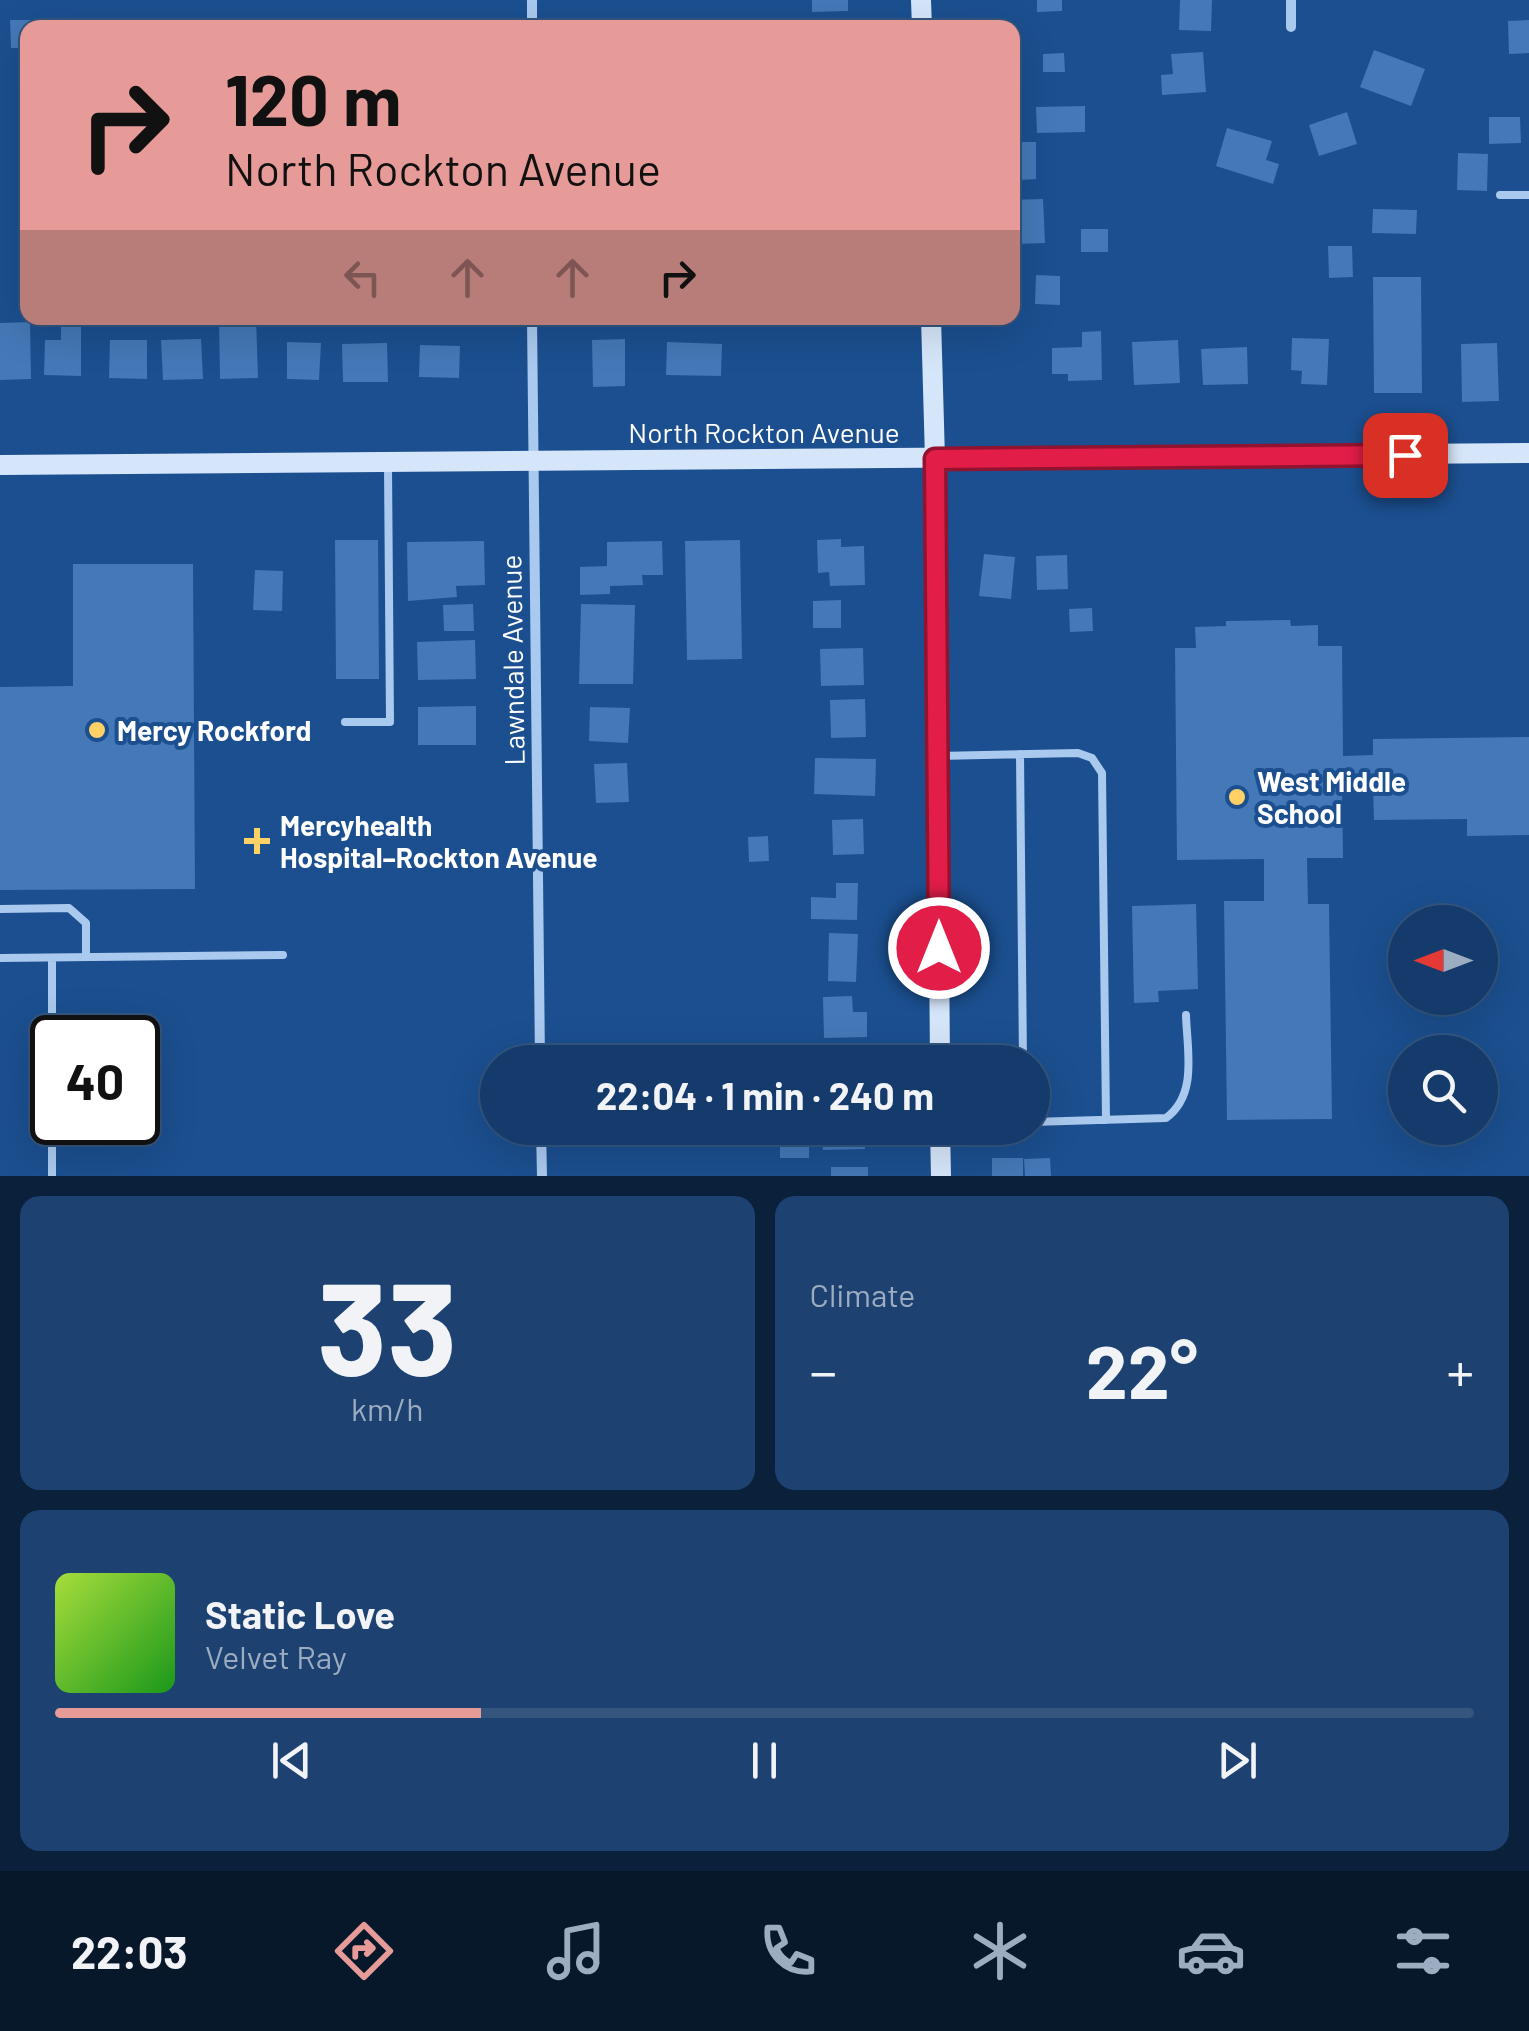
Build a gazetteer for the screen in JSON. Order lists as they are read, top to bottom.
{
  "streets": {
    "main road": ["North Rockton Avenue"],
    "street": ["Lawndale Avenue"]
  },
  "crossings": [
    ["North Rockton Avenue", "Lawndale Avenue"]
  ],
  "places": {
    "other": ["Mercy Rockford", "West Middle School"],
    "health": ["Mercyhealth Hospital–Rockton Avenue"]
  },
  "north": "left",
  "page": {
    "turn": ["120 m", "North Rockton Avenue"],
    "limit": "40",
    "trip": "22:04 · 1 min · 240 m",
    "tile": [
      ["33", "km/h"],
      "Climate"
    ],
    "heat": ["−", "22°", "+"],
    "song": ["Static Love", "Velvet Ray"],
    "tabs": "22:03"
  }
}
